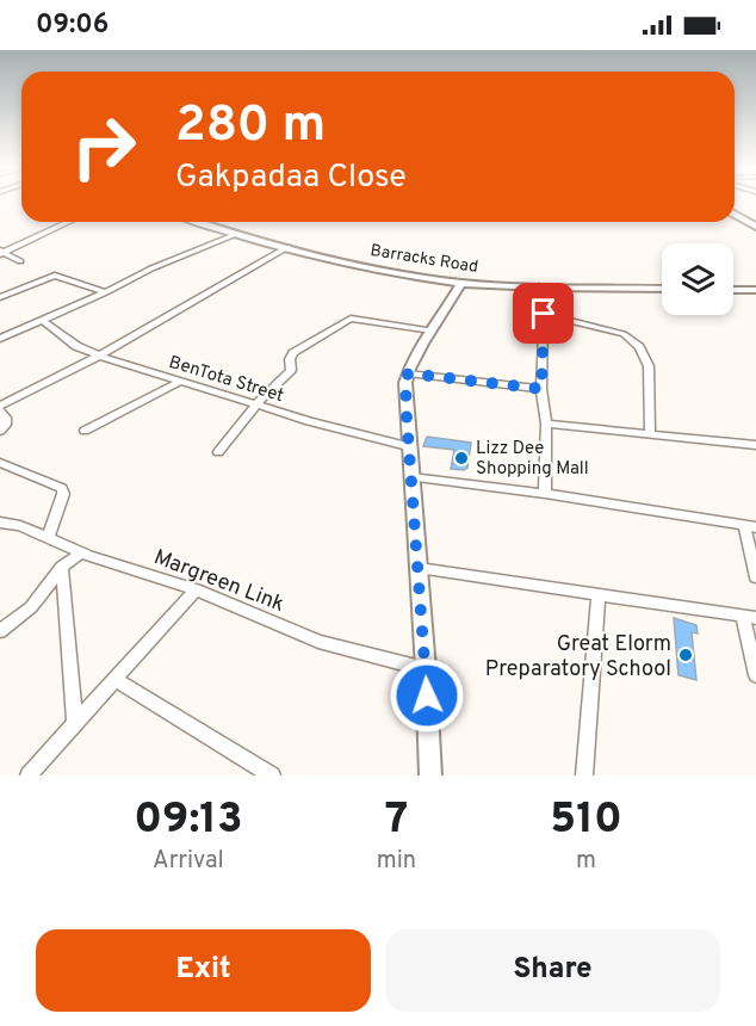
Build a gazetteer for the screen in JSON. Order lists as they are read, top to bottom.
{
  "streets": {
    "street": ["Barracks Road", "BenTota Street", "Margreen Link"]
  },
  "places": ["Lizz Dee Shopping Mall", "Great Elorm Preparatory School"],
  "page": {
    "status": "09:06",
    "turn": ["280 m", "Gakpadaa Close"],
    "eta": [
      "09:13",
      "Arrival",
      "7",
      "min",
      "510",
      "m"
    ],
    "buttons": ["Exit", "Share"]
  }
}
